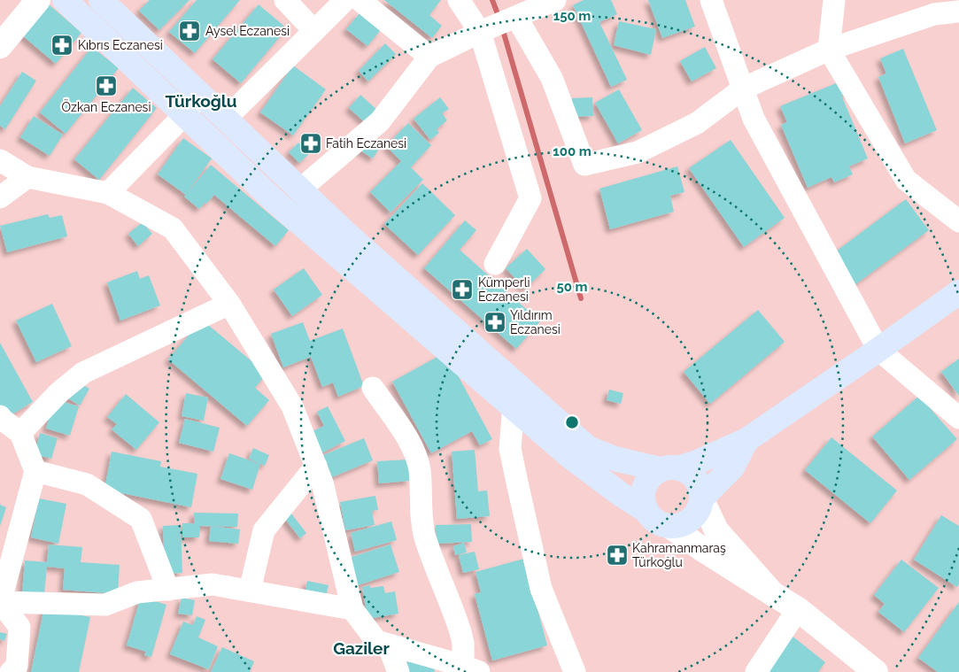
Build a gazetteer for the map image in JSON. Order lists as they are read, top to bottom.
{
  "districts": ["Türkoğlu", "Gaziler"],
  "places": {
    "pharmacy": [
      "Aysel Eczanesi",
      "Kıbrıs Eczanesi",
      "Özkan Eczanesi",
      "Fatih Eczanesi",
      "Kümperli Eczanesi",
      "Yıldırım Eczanesi",
      "Kahramanmaraş Türkoğlu"
    ]
  },
  "rings": ["150 m", "100 m", "50 m"]
}
